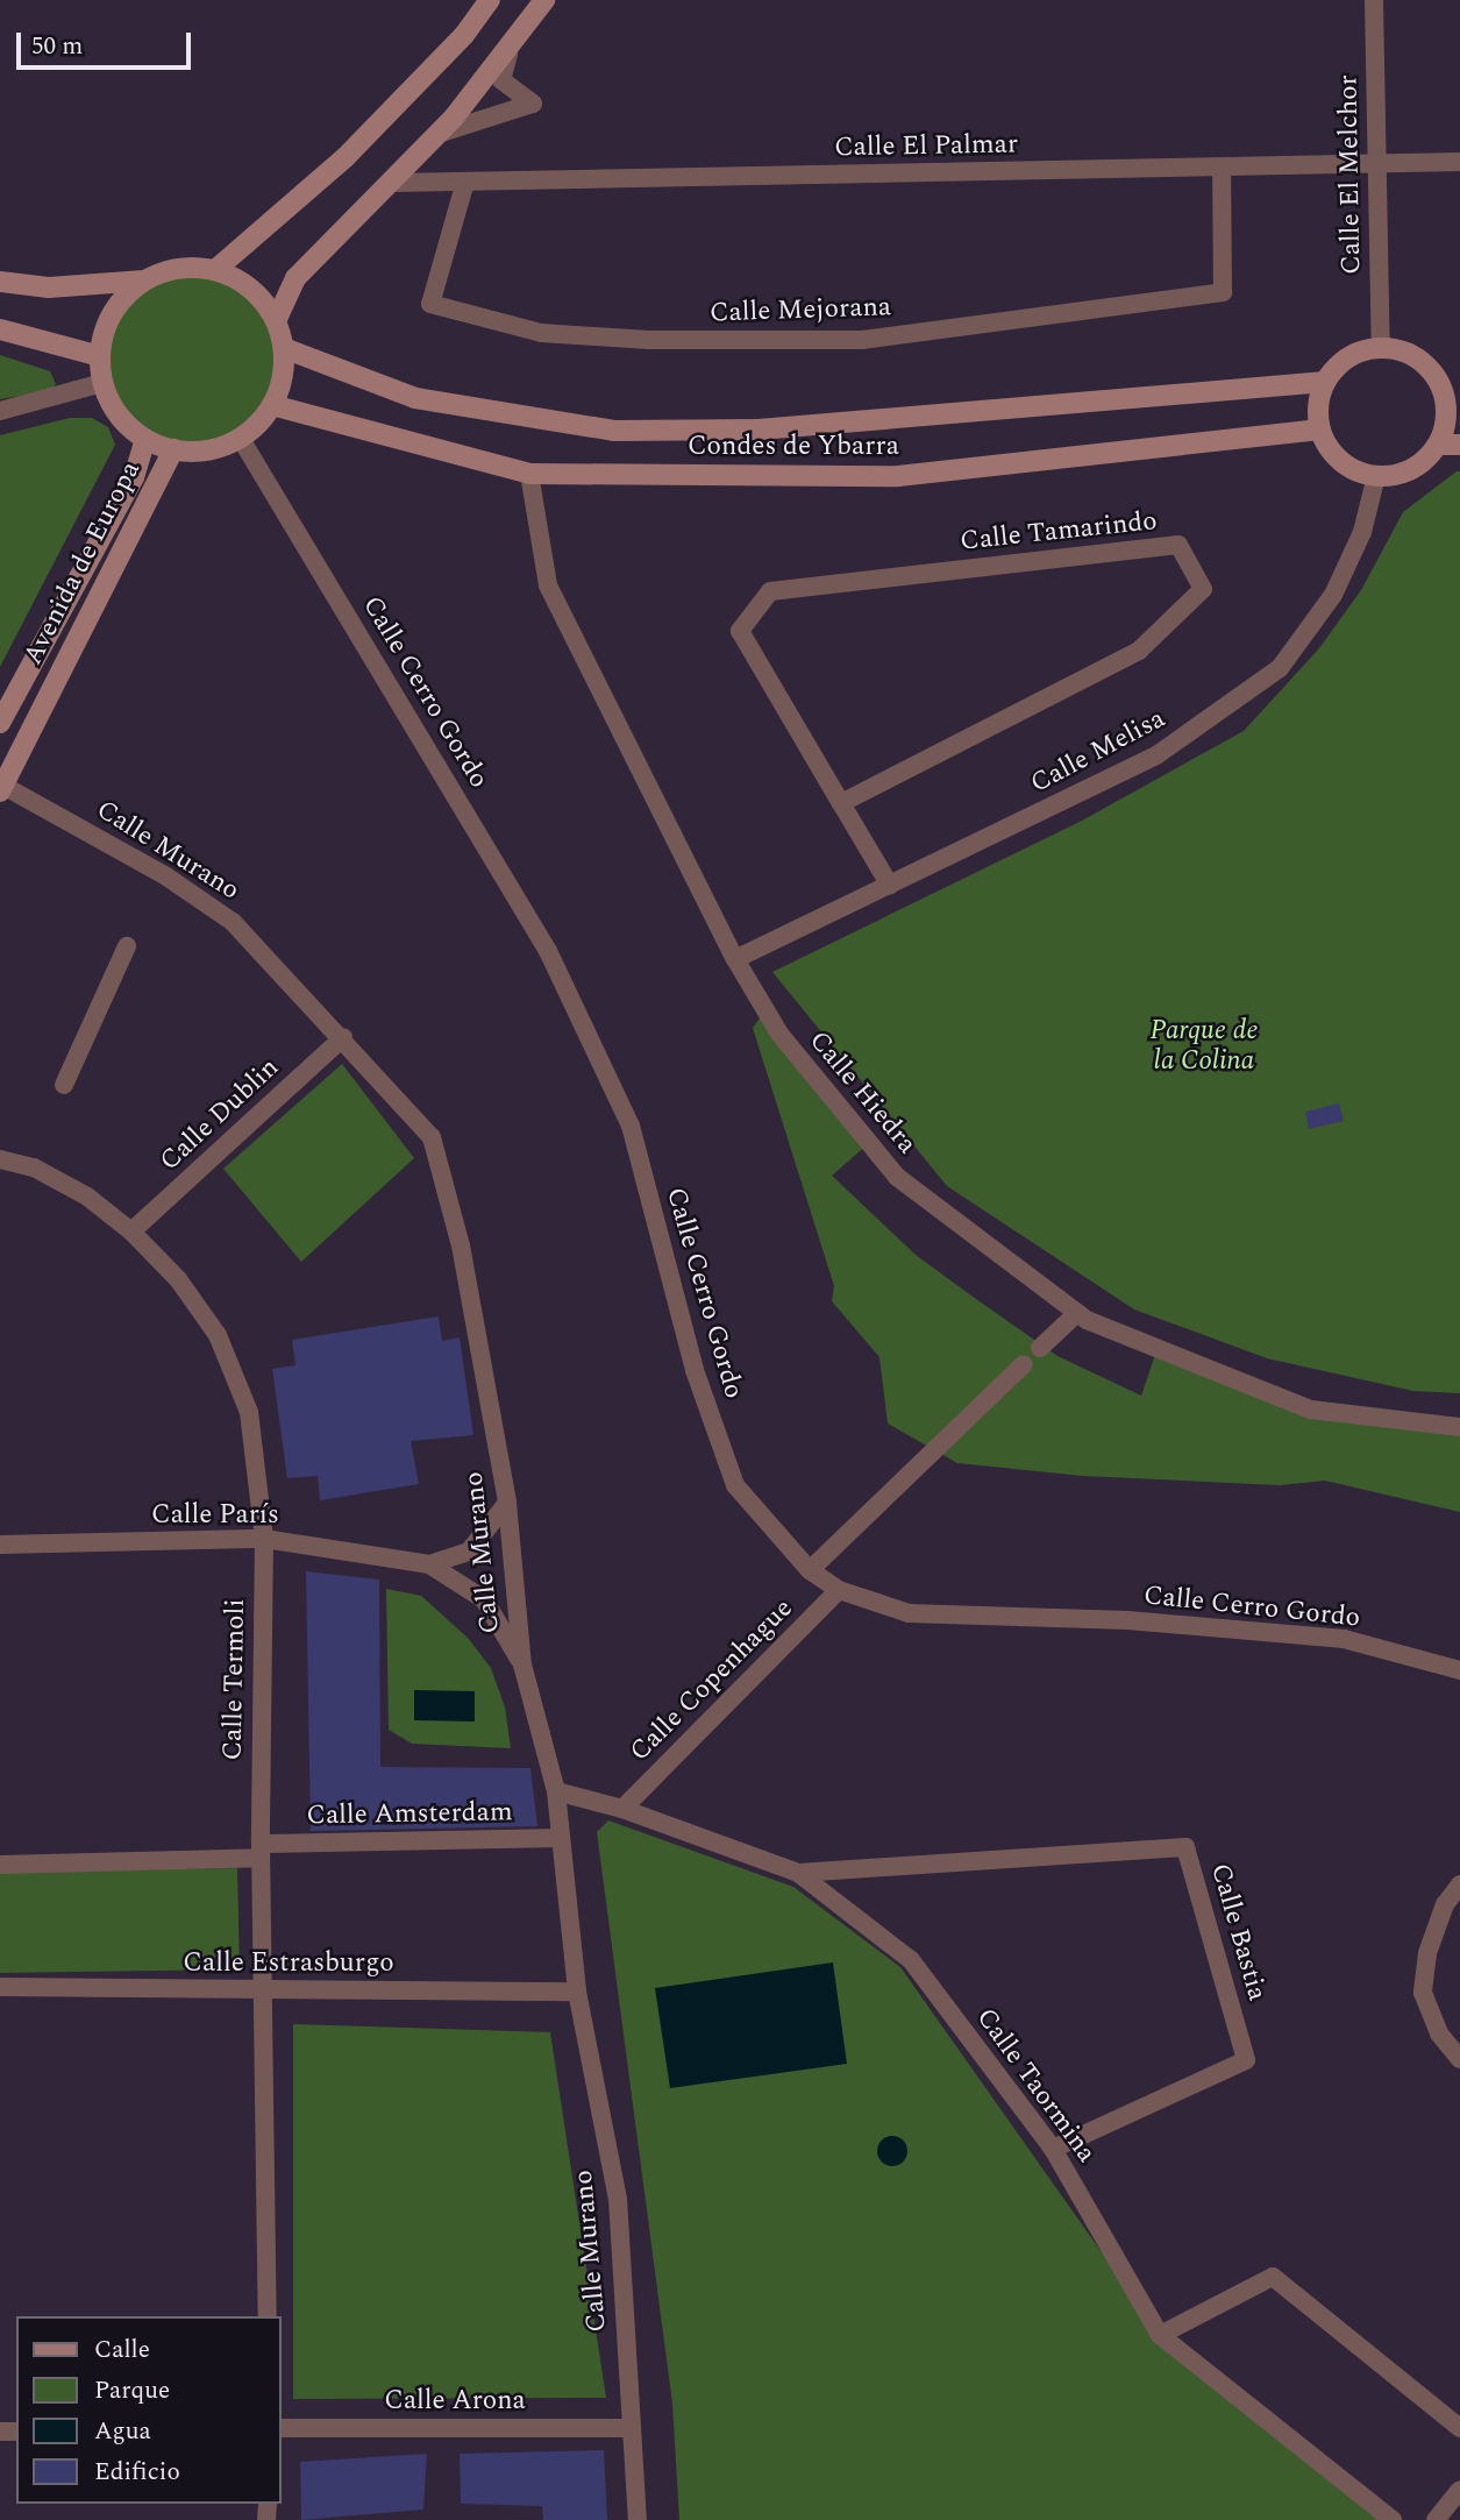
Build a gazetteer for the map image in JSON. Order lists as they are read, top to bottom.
{
  "streets": {
    "main road": ["Condes de Ybarra", "Avenida de Europa"],
    "street": [
      "Calle El Palmar",
      "Calle El Melchor",
      "Calle Mejorana",
      "Calle Tamarindo",
      "Calle Cerro Gordo",
      "Calle Melisa",
      "Calle Murano",
      "Calle Hiedra",
      "Calle Dublin",
      "Calle París",
      "Calle Termoli",
      "Calle Copenhague",
      "Calle Amsterdam",
      "Calle Bastia",
      "Calle Estrasburgo",
      "Calle Taormina",
      "Calle Arona"
    ]
  },
  "crossings": [
    ["Calle El Palmar", "Calle El Melchor"],
    ["Calle El Palmar", "Calle Mejorana"],
    ["Calle El Melchor", "Condes de Ybarra"],
    ["Calle El Melchor", "Calle Melisa"],
    ["Condes de Ybarra", "Avenida de Europa"],
    ["Condes de Ybarra", "Calle Cerro Gordo"],
    ["Condes de Ybarra", "Calle Melisa"],
    ["Condes de Ybarra", "Calle Hiedra"],
    ["Calle Tamarindo", "Calle Melisa"],
    ["Avenida de Europa", "Calle Cerro Gordo"],
    ["Avenida de Europa", "Calle Murano"],
    ["Calle Cerro Gordo", "Calle Copenhague"],
    ["Calle Melisa", "Calle Hiedra"],
    ["Calle Murano", "Calle Dublin"],
    ["Calle Murano", "Calle París"],
    ["Calle Murano", "Calle Amsterdam"],
    ["Calle Murano", "Calle Estrasburgo"],
    ["Calle Murano", "Calle Taormina"],
    ["Calle Murano", "Calle Arona"],
    ["Calle Dublin", "Calle Termoli"],
    ["Calle París", "Calle Termoli"],
    ["Calle Termoli", "Calle Amsterdam"],
    ["Calle Termoli", "Calle Estrasburgo"],
    ["Calle Copenhague", "Calle Taormina"],
    ["Calle Bastia", "Calle Taormina"]
  ],
  "parks": ["Parque de la Colina"],
  "legend": [
    "Calle",
    "Parque",
    "Agua",
    "Edificio"
  ],
  "scale_bar": "50 m"
}
